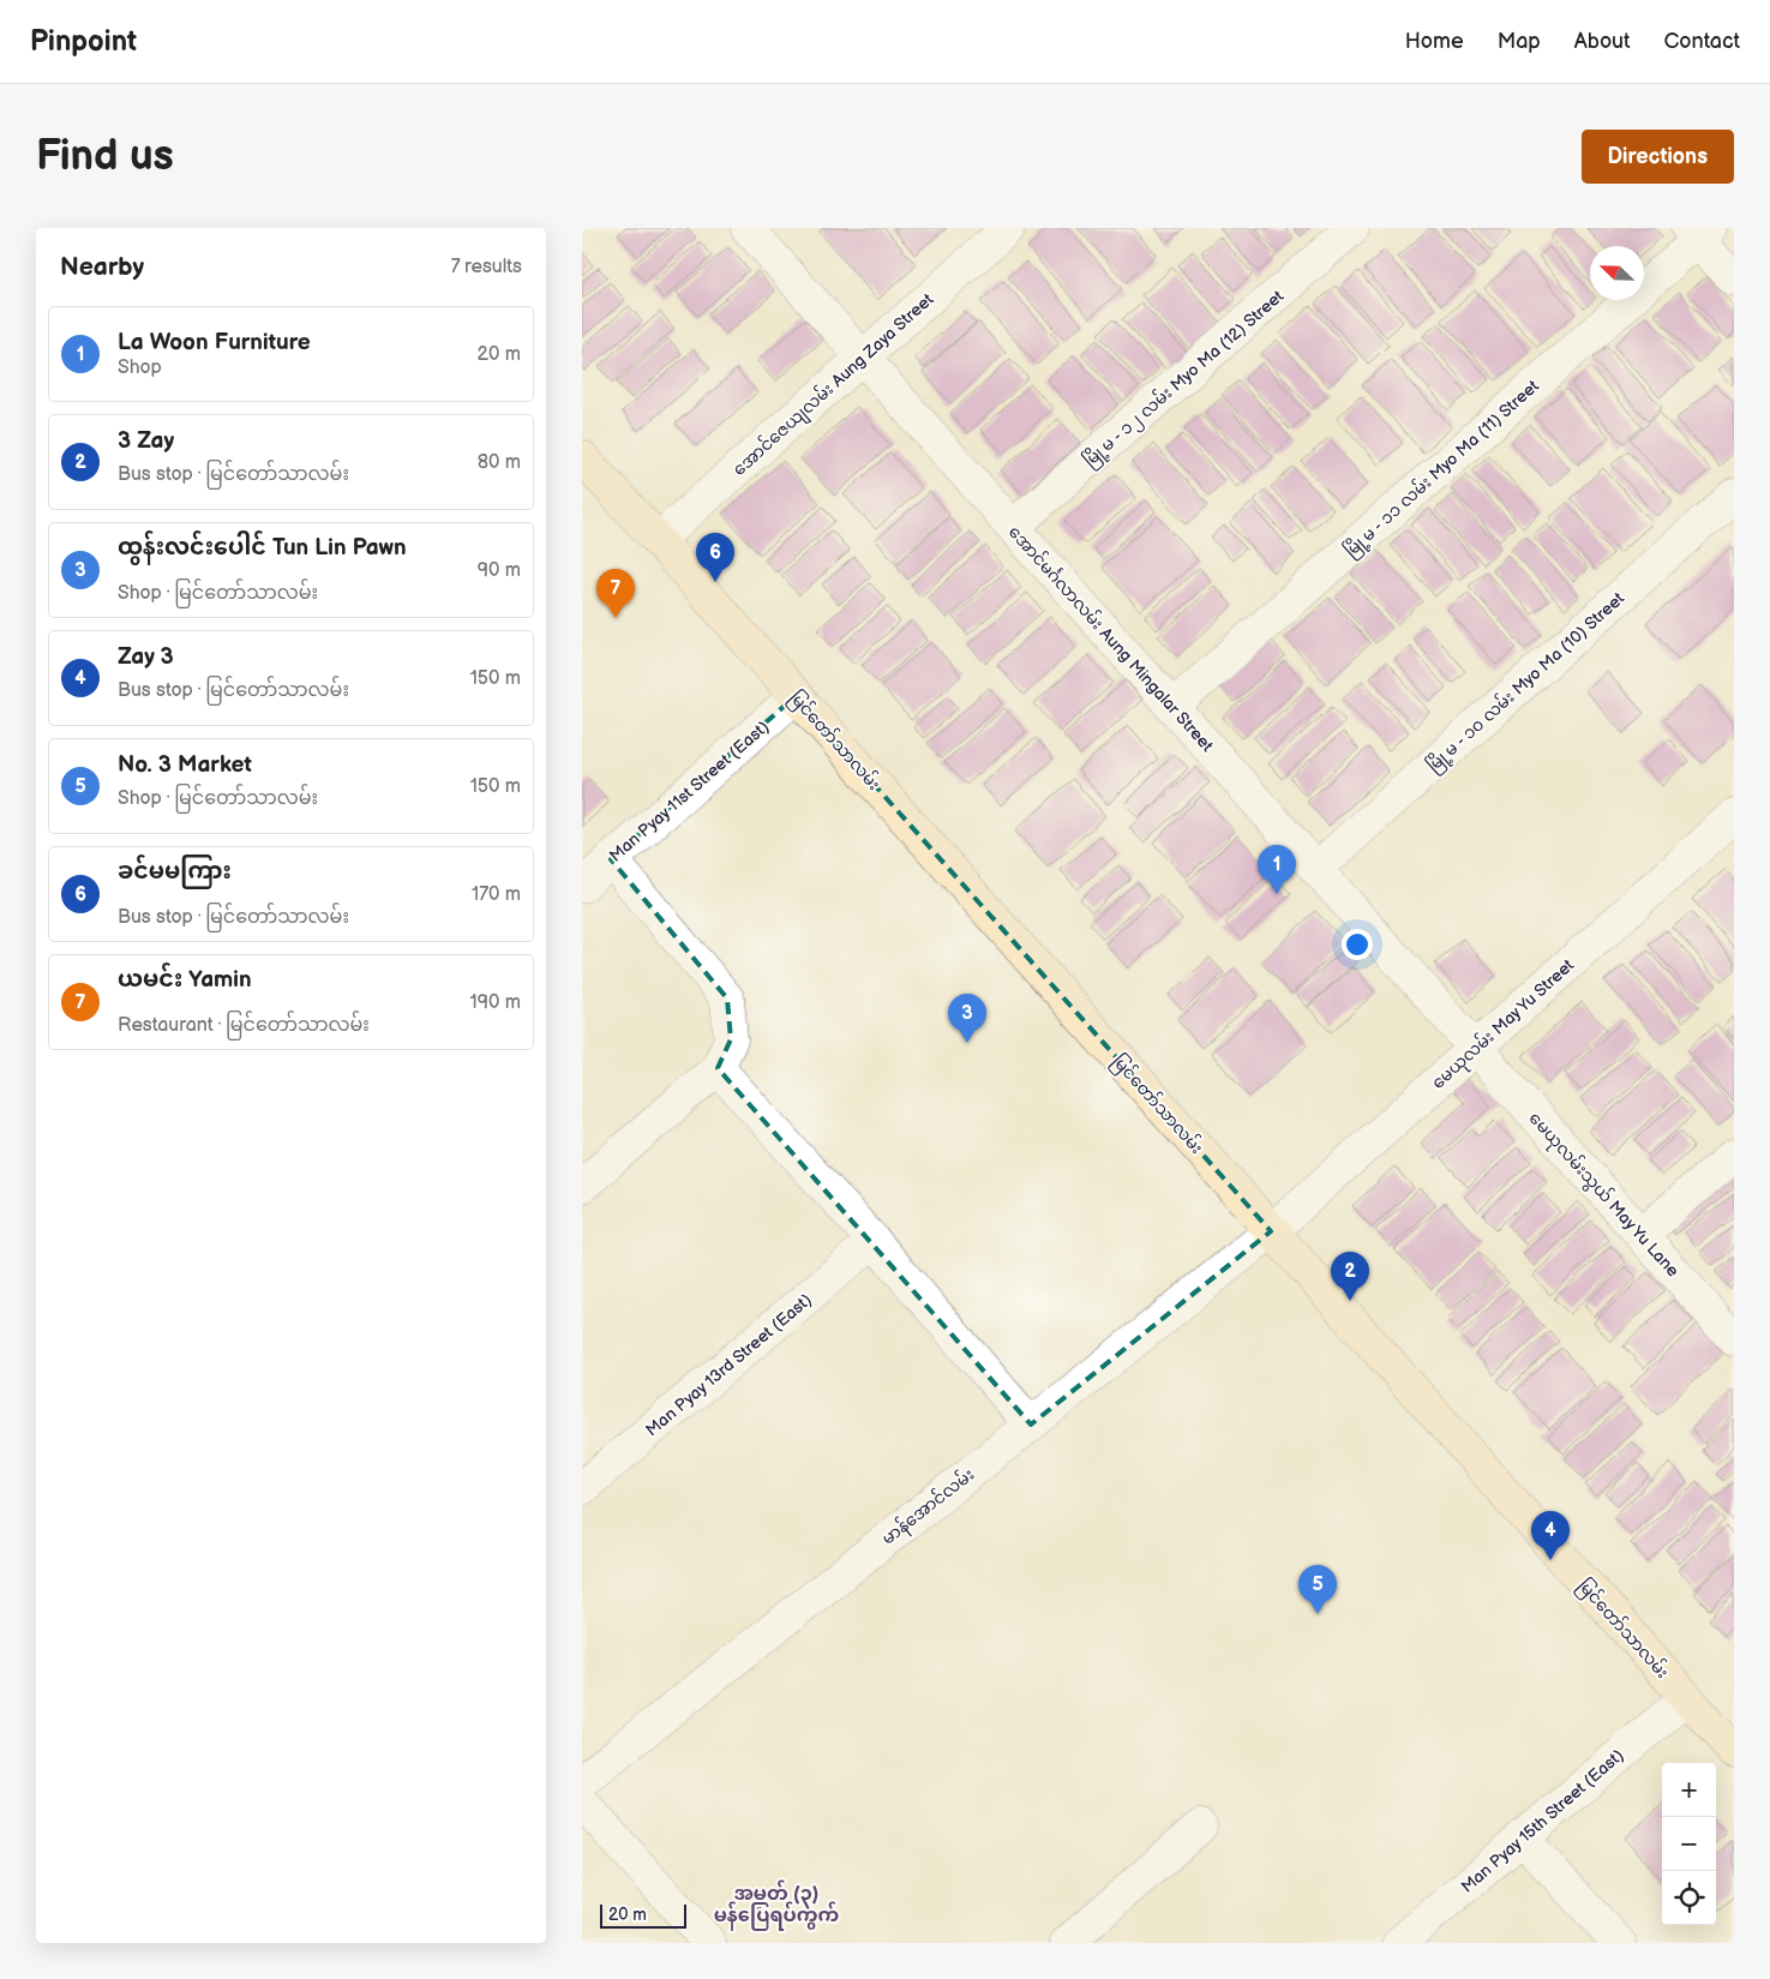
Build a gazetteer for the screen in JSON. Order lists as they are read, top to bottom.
{
  "streets": {
    "main road": ["မြင်တော်သာလမ်း"],
    "street": [
      "မြို့မ - ၁၂ လမ်း Myo Ma (12) Street",
      "အောင်ဇေယျလမ်း Aung Zaya Street",
      "မြို့မ - ၁၁ လမ်း Myo Ma (11) Street",
      "အောင်မင်္ဂလာလမ်း Aung Mingalar Street",
      "မြို့မ - ၁၀ လမ်း Myo Ma (10) Street",
      "Man Pyay 11st Street (East)",
      "မေယုလမ်း May Yu Street",
      "မေယုလမ်းသွယ် May Yu Lane",
      "Man Pyay 13rd Street (East)",
      "မာန်အောင်လမ်း",
      "Man Pyay 15th Street (East)"
    ]
  },
  "crossings": [
    ["မြို့မ - ၁၂ လမ်း Myo Ma (12) Street", "အောင်မင်္ဂလာလမ်း Aung Mingalar Street"],
    ["အောင်ဇေယျလမ်း Aung Zaya Street", "အောင်မင်္ဂလာလမ်း Aung Mingalar Street"],
    ["အောင်ဇေယျလမ်း Aung Zaya Street", "မြင်တော်သာလမ်း"],
    ["မြို့မ - ၁၁ လမ်း Myo Ma (11) Street", "အောင်မင်္ဂလာလမ်း Aung Mingalar Street"],
    ["အောင်မင်္ဂလာလမ်း Aung Mingalar Street", "မြို့မ - ၁၀ လမ်း Myo Ma (10) Street"],
    ["အောင်မင်္ဂလာလမ်း Aung Mingalar Street", "မေယုလမ်း May Yu Street"],
    ["အောင်မင်္ဂလာလမ်း Aung Mingalar Street", "မေယုလမ်းသွယ် May Yu Lane"],
    ["မြင်တော်သာလမ်း", "Man Pyay 11st Street (East)"],
    ["မြင်တော်သာလမ်း", "မေယုလမ်း May Yu Street"],
    ["မြင်တော်သာလမ်း", "မာန်အောင်လမ်း"],
    ["မြင်တော်သာလမ်း", "Man Pyay 15th Street (East)"],
    ["မေယုလမ်း May Yu Street", "မေယုလမ်းသွယ် May Yu Lane"],
    ["မေယုလမ်း May Yu Street", "မာန်အောင်လမ်း"]
  ],
  "districts": ["အမှတ် (၃) မန်ပြေရပ်ကွက်"],
  "scale_bar": "20 m",
  "north": "top left",
  "page": {
    "header": "Pinpoint",
    "nav": [
      "Home",
      "Map",
      "About",
      "Contact"
    ],
    "buttons": "Directions",
    "title": "Find us",
    "heading": ["Nearby", "7 results"],
    "list": [
      {
        "mark": "1",
        "name": "La Woon Furniture",
        "note": "Shop",
        "value": "20 m"
      },
      {
        "mark": "2",
        "name": "3 Zay",
        "note": "Bus stop · မြင်တော်သာလမ်း",
        "value": "80 m"
      },
      {
        "mark": "3",
        "name": "ထွန်းလင်းပေါင် Tun Lin Pawn",
        "note": "Shop · မြင်တော်သာလမ်း",
        "value": "90 m"
      },
      {
        "mark": "4",
        "name": "Zay 3",
        "note": "Bus stop · မြင်တော်သာလမ်း",
        "value": "150 m"
      },
      {
        "mark": "5",
        "name": "No. 3 Market",
        "note": "Shop · မြင်တော်သာလမ်း",
        "value": "150 m"
      },
      {
        "mark": "6",
        "name": "ခင်မမကြား",
        "note": "Bus stop · မြင်တော်သာလမ်း",
        "value": "170 m"
      },
      {
        "mark": "7",
        "name": "ယမင်း Yamin",
        "note": "Restaurant · မြင်တော်သာလမ်း",
        "value": "190 m"
      }
    ],
    "pins": [
      "6",
      "7",
      "1",
      "3",
      "2",
      "4",
      "5"
    ],
    "map_buttons": ["+", "−"],
    "scale": "20 m"
  }
}
